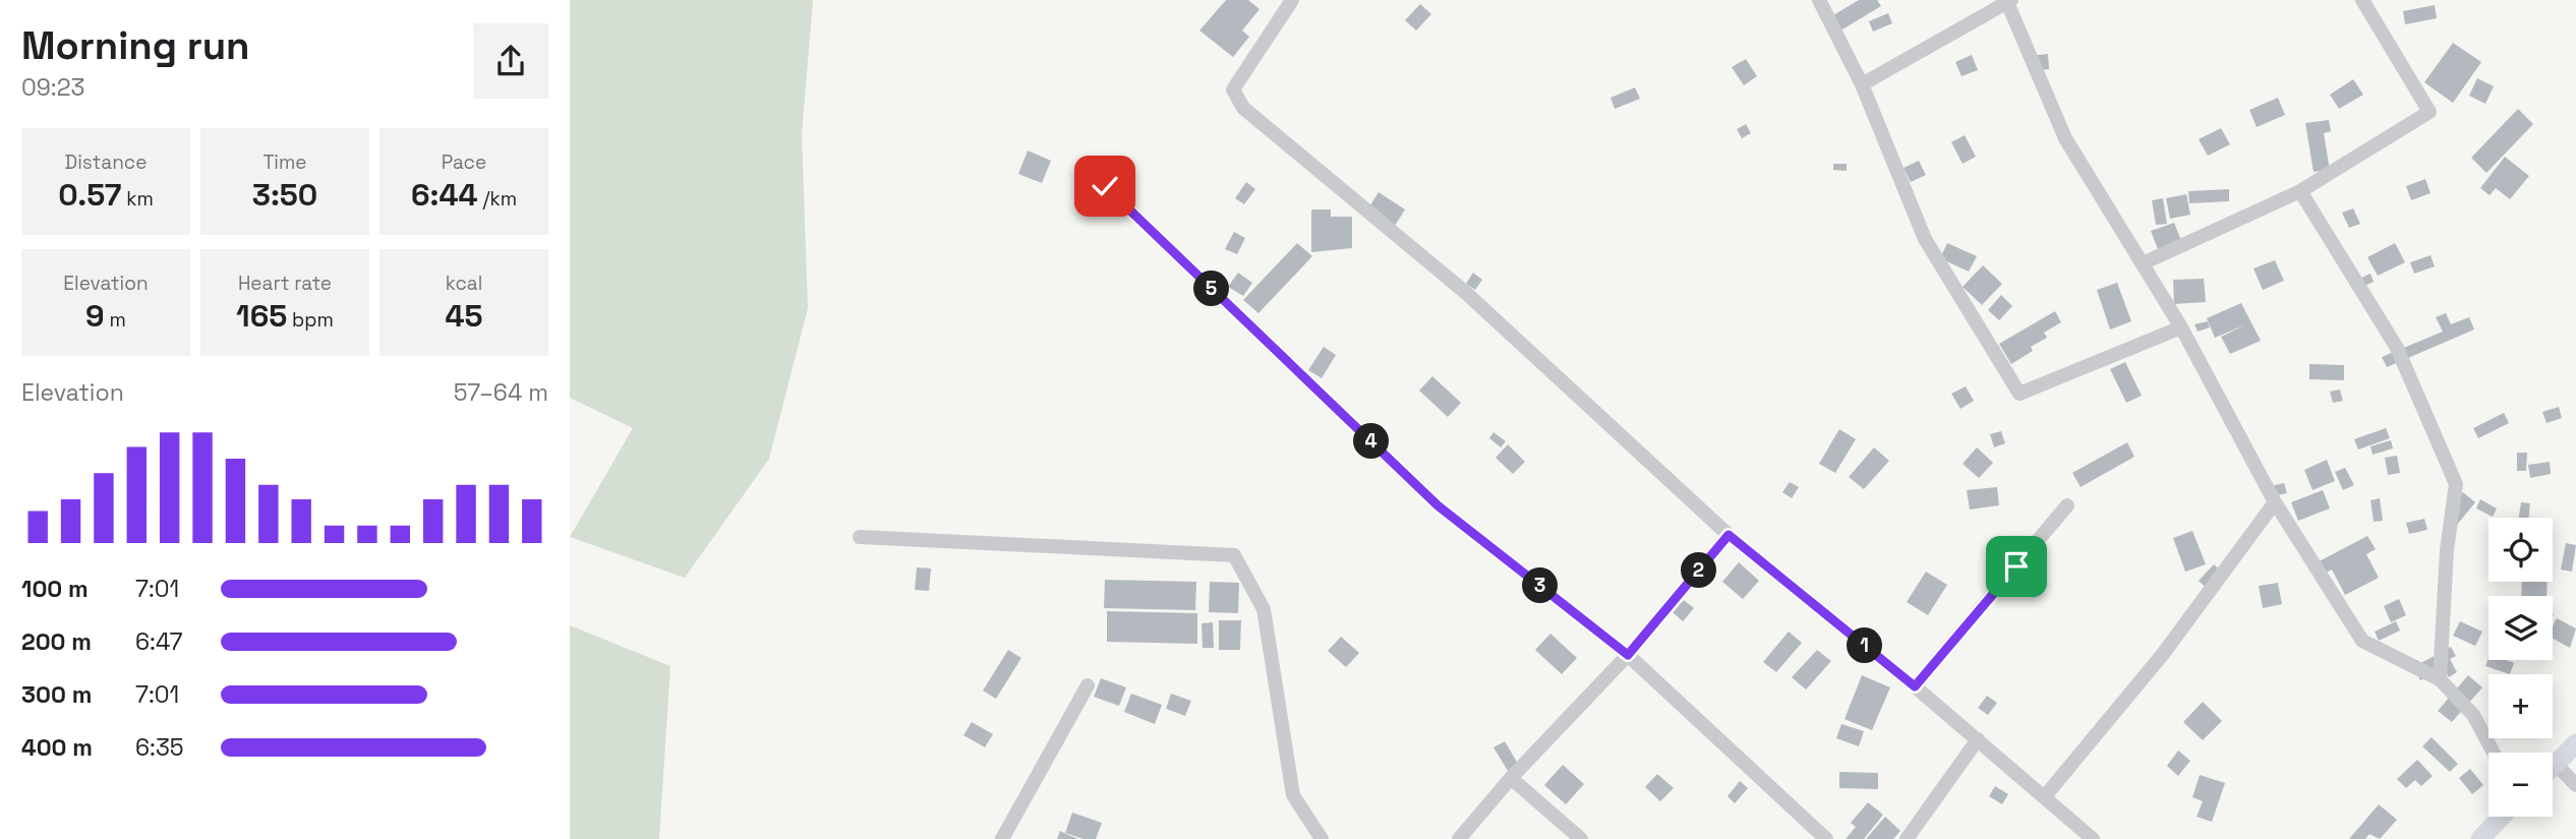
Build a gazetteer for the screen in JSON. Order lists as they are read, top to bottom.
{
  "page": {
    "heading": ["Morning run", "09:23"],
    "stats": [
      ["Distance", "0.57 km"],
      ["Time", "3:50"],
      ["Pace", "6:44 /km"],
      ["Elevation", "9 m"],
      ["Heart rate", "165 bpm"],
      ["kcal", "45"]
    ],
    "pins": [
      "5",
      "4",
      "2",
      "3",
      "1"
    ],
    "chart": ["Elevation", "57–64 m"],
    "map_buttons": ["+", "−"],
    "list": [
      {
        "name": "100 m",
        "note": "7:01"
      },
      {
        "name": "200 m",
        "note": "6:47"
      },
      {
        "name": "300 m",
        "note": "7:01"
      },
      {
        "name": "400 m",
        "note": "6:35"
      }
    ]
  }
}
